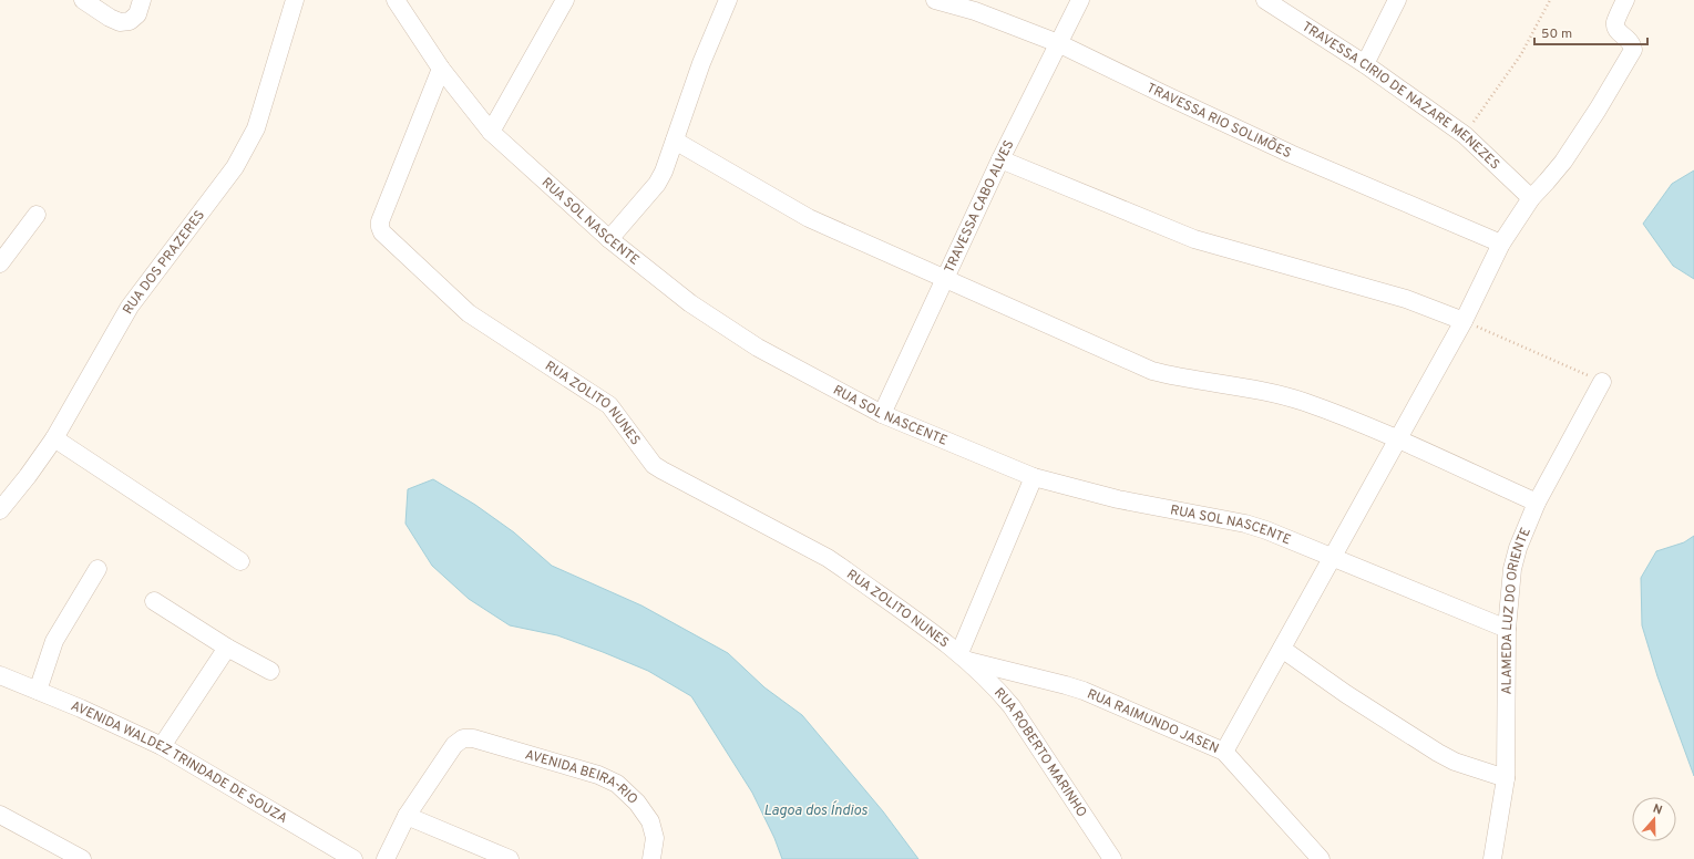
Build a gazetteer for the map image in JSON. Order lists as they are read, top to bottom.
{
  "streets": {
    "street": [
      "TRAVESSA CIRIO DE NAZARE MENEZES",
      "TRAVESSA RIO SOLIMÕES",
      "TRAVESSA CABO ALVES",
      "RUA SOL NASCENTE",
      "RUA DOS PRAZERES",
      "RUA ZOLITO NUNES",
      "ALAMEDA LUZ DO ORIENTE",
      "RUA RAIMUNDO JASEN",
      "RUA ROBERTO MARINHO",
      "AVENIDA WALDEZ TRINDADE DE SOUZA",
      "AVENIDA BEIRA-RIO"
    ]
  },
  "crossings": [
    ["TRAVESSA RIO SOLIMÕES", "TRAVESSA CABO ALVES"],
    ["TRAVESSA CABO ALVES", "RUA SOL NASCENTE"],
    ["RUA SOL NASCENTE", "RUA ZOLITO NUNES"],
    ["RUA SOL NASCENTE", "ALAMEDA LUZ DO ORIENTE"],
    ["RUA ZOLITO NUNES", "RUA RAIMUNDO JASEN"],
    ["RUA ZOLITO NUNES", "RUA ROBERTO MARINHO"],
    ["RUA RAIMUNDO JASEN", "RUA ROBERTO MARINHO"]
  ],
  "water": ["Lagoa dos Índios"],
  "scale_bar": "50 m",
  "north": "top"
}
